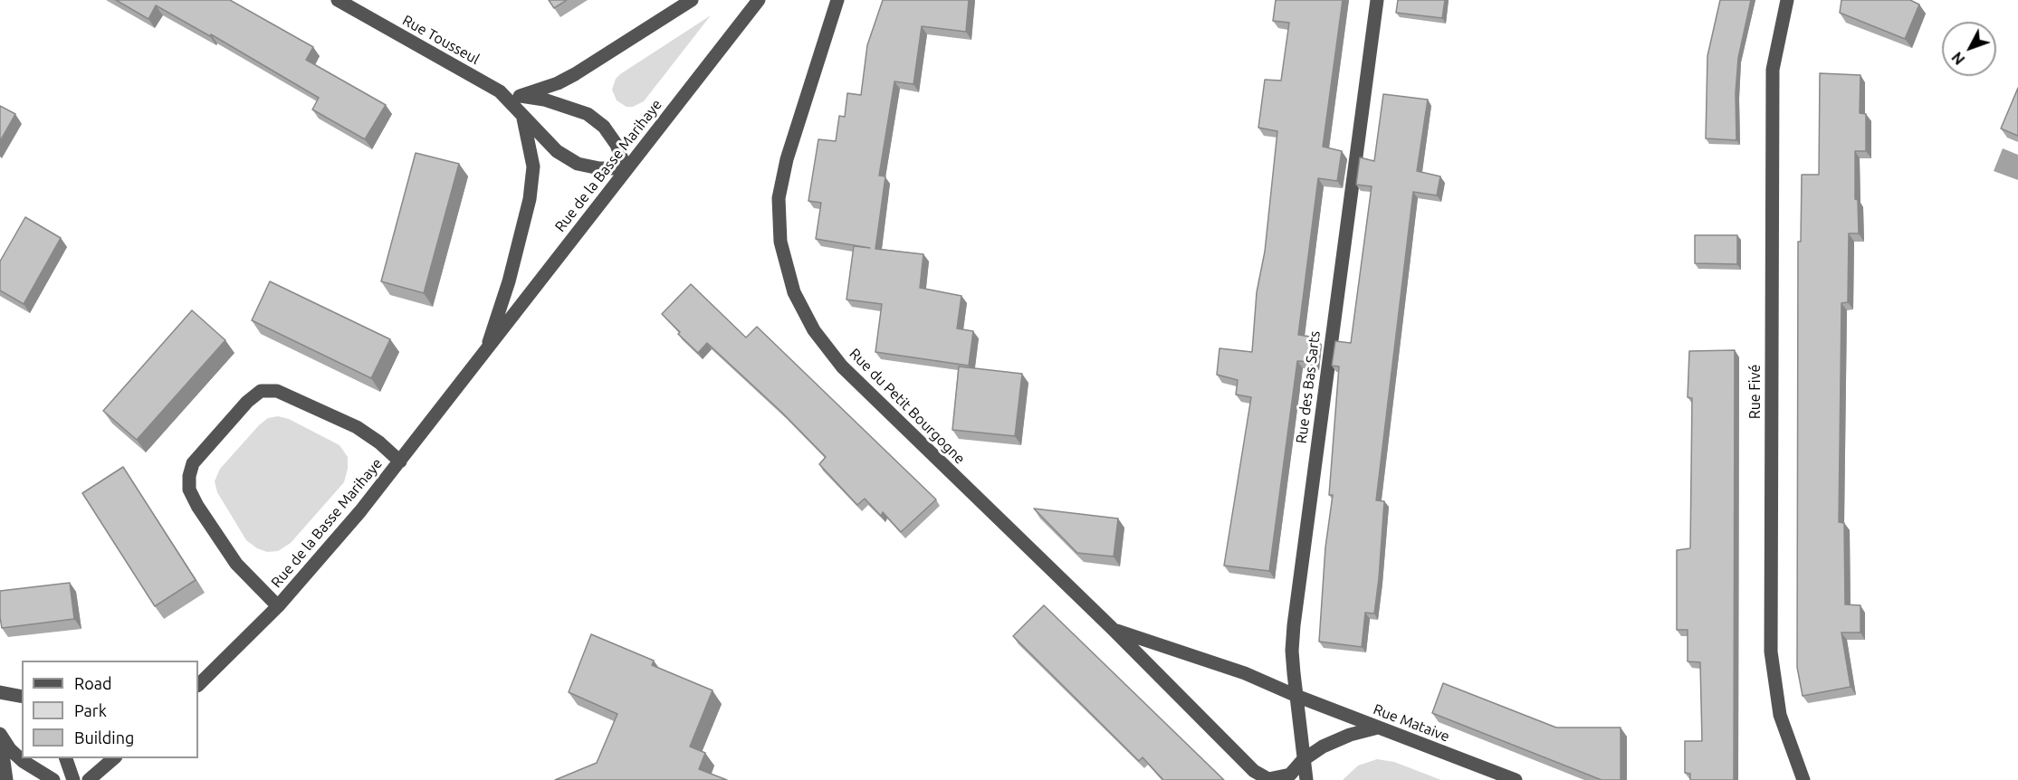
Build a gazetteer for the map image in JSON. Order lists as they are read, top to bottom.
{
  "streets": {
    "street": [
      "Rue Tousseul",
      "Rue de la Basse Marihaye",
      "Rue des Bas Sarts",
      "Rue Fivé",
      "Rue du Petit Bourgogne",
      "Rue Mataive"
    ]
  },
  "crossings": [
    ["Rue Tousseul", "Rue de la Basse Marihaye"],
    ["Rue des Bas Sarts", "Rue du Petit Bourgogne"],
    ["Rue des Bas Sarts", "Rue Mataive"],
    ["Rue du Petit Bourgogne", "Rue Mataive"]
  ],
  "legend": ["Road", "Park", "Building"],
  "north": "bottom left"
}
